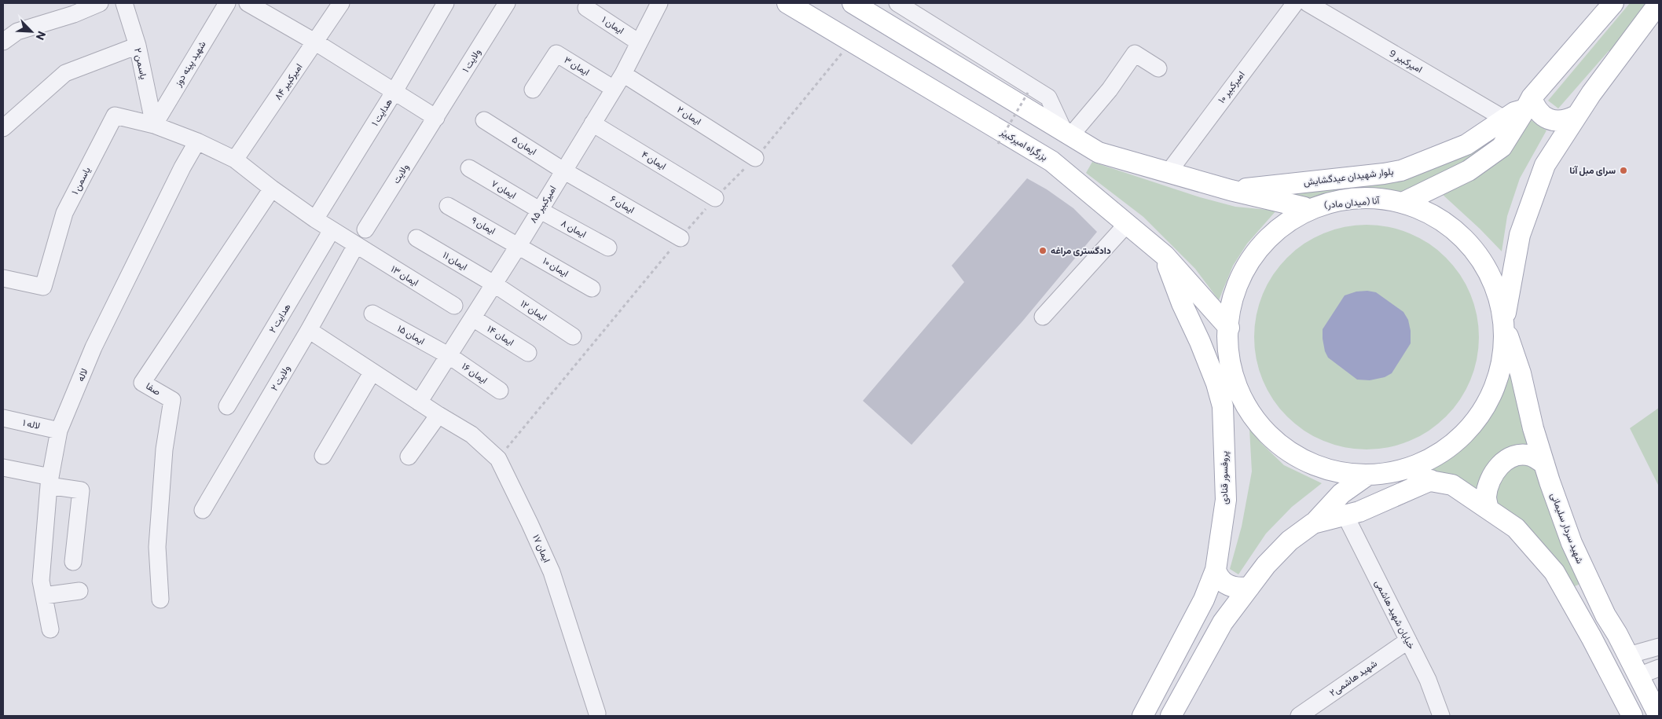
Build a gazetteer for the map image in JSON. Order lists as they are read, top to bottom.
{
  "streets": {
    "main road": [
      "بزرگراه امیرکبیر",
      "بلوار شهیدان عیدگشایش",
      "آنا (میدان مادر)",
      "پروفسور قنادی",
      "شهید سردار سلیمانی"
    ],
    "street": [
      "ایمان ۱",
      "ولایت ۱",
      "امیرکبیر 9",
      "یاسمن ۲",
      "شهید پینه دوز",
      "ایمان ۳",
      "امیرکبیر ۸۴",
      "امیرکبیر ۱۰",
      "هدایت ۱",
      "ایمان ۲",
      "ایمان ۵",
      "ایمان ۴",
      "ولایت",
      "یاسمن ۱",
      "ایمان ۷",
      "امیرکبیر ۸۵",
      "ایمان ۶",
      "ایمان ۹",
      "ایمان ۸",
      "ایمان ۱۱",
      "ایمان ۱۰",
      "ایمان ۱۳",
      "ایمان ۱۲",
      "هدایت ۲",
      "ایمان ۱۵",
      "ایمان ۱۴",
      "ایمان ۱۶",
      "لاله",
      "ولایت ۲",
      "صفا",
      "لاله ۱",
      "ایمان ۱۷",
      "خیابان شهید هاشمی",
      "شهید هاشمی۲"
    ]
  },
  "crossings": [
    ["ایمان ۱", "امیرکبیر ۸۵"],
    ["ولایت ۱", "ولایت"],
    ["امیرکبیر 9", "بلوار شهیدان عیدگشایش"],
    ["یاسمن ۲", "شهید پینه دوز"],
    ["یاسمن ۲", "یاسمن ۱"],
    ["یاسمن ۲", "ایمان ۱۳"],
    ["شهید پینه دوز", "یاسمن ۱"],
    ["شهید پینه دوز", "ایمان ۱۳"],
    ["ایمان ۳", "امیرکبیر ۸۵"],
    ["امیرکبیر ۸۴", "ایمان ۱۳"],
    ["هدایت ۱", "ایمان ۱۳"],
    ["ایمان ۲", "امیرکبیر ۸۵"],
    ["بزرگراه امیرکبیر", "آنا (میدان مادر)"],
    ["بزرگراه امیرکبیر", "پروفسور قنادی"],
    ["ایمان ۵", "امیرکبیر ۸۵"],
    ["ایمان ۵", "ایمان ۶"],
    ["ایمان ۴", "امیرکبیر ۸۵"],
    ["یاسمن ۱", "ایمان ۱۳"],
    ["ایمان ۷", "امیرکبیر ۸۵"],
    ["ایمان ۷", "ایمان ۸"],
    ["آنا (میدان مادر)", "شهید سردار سلیمانی"],
    ["امیرکبیر ۸۵", "ایمان ۶"],
    ["امیرکبیر ۸۵", "ایمان ۹"],
    ["امیرکبیر ۸۵", "ایمان ۸"],
    ["امیرکبیر ۸۵", "ایمان ۱۱"],
    ["امیرکبیر ۸۵", "ایمان ۱۰"],
    ["امیرکبیر ۸۵", "ایمان ۱۲"],
    ["امیرکبیر ۸۵", "ایمان ۱۵"],
    ["امیرکبیر ۸۵", "ایمان ۱۴"],
    ["امیرکبیر ۸۵", "ایمان ۱۶"],
    ["امیرکبیر ۸۵", "ایمان ۱۷"],
    ["ایمان ۹", "ایمان ۱۰"],
    ["ایمان ۱۱", "ایمان ۱۲"],
    ["ایمان ۱۳", "هدایت ۲"],
    ["ایمان ۱۳", "لاله"],
    ["ایمان ۱۳", "ولایت ۲"],
    ["ایمان ۱۳", "صفا"],
    ["ایمان ۱۵", "ایمان ۱۶"],
    ["لاله", "لاله ۱"],
    ["ولایت ۲", "ایمان ۱۷"],
    ["خیابان شهید هاشمی", "شهید هاشمی۲"]
  ],
  "places": ["سرای مبل آنا", "دادگستری مراغه"],
  "north": "bottom right"
}
